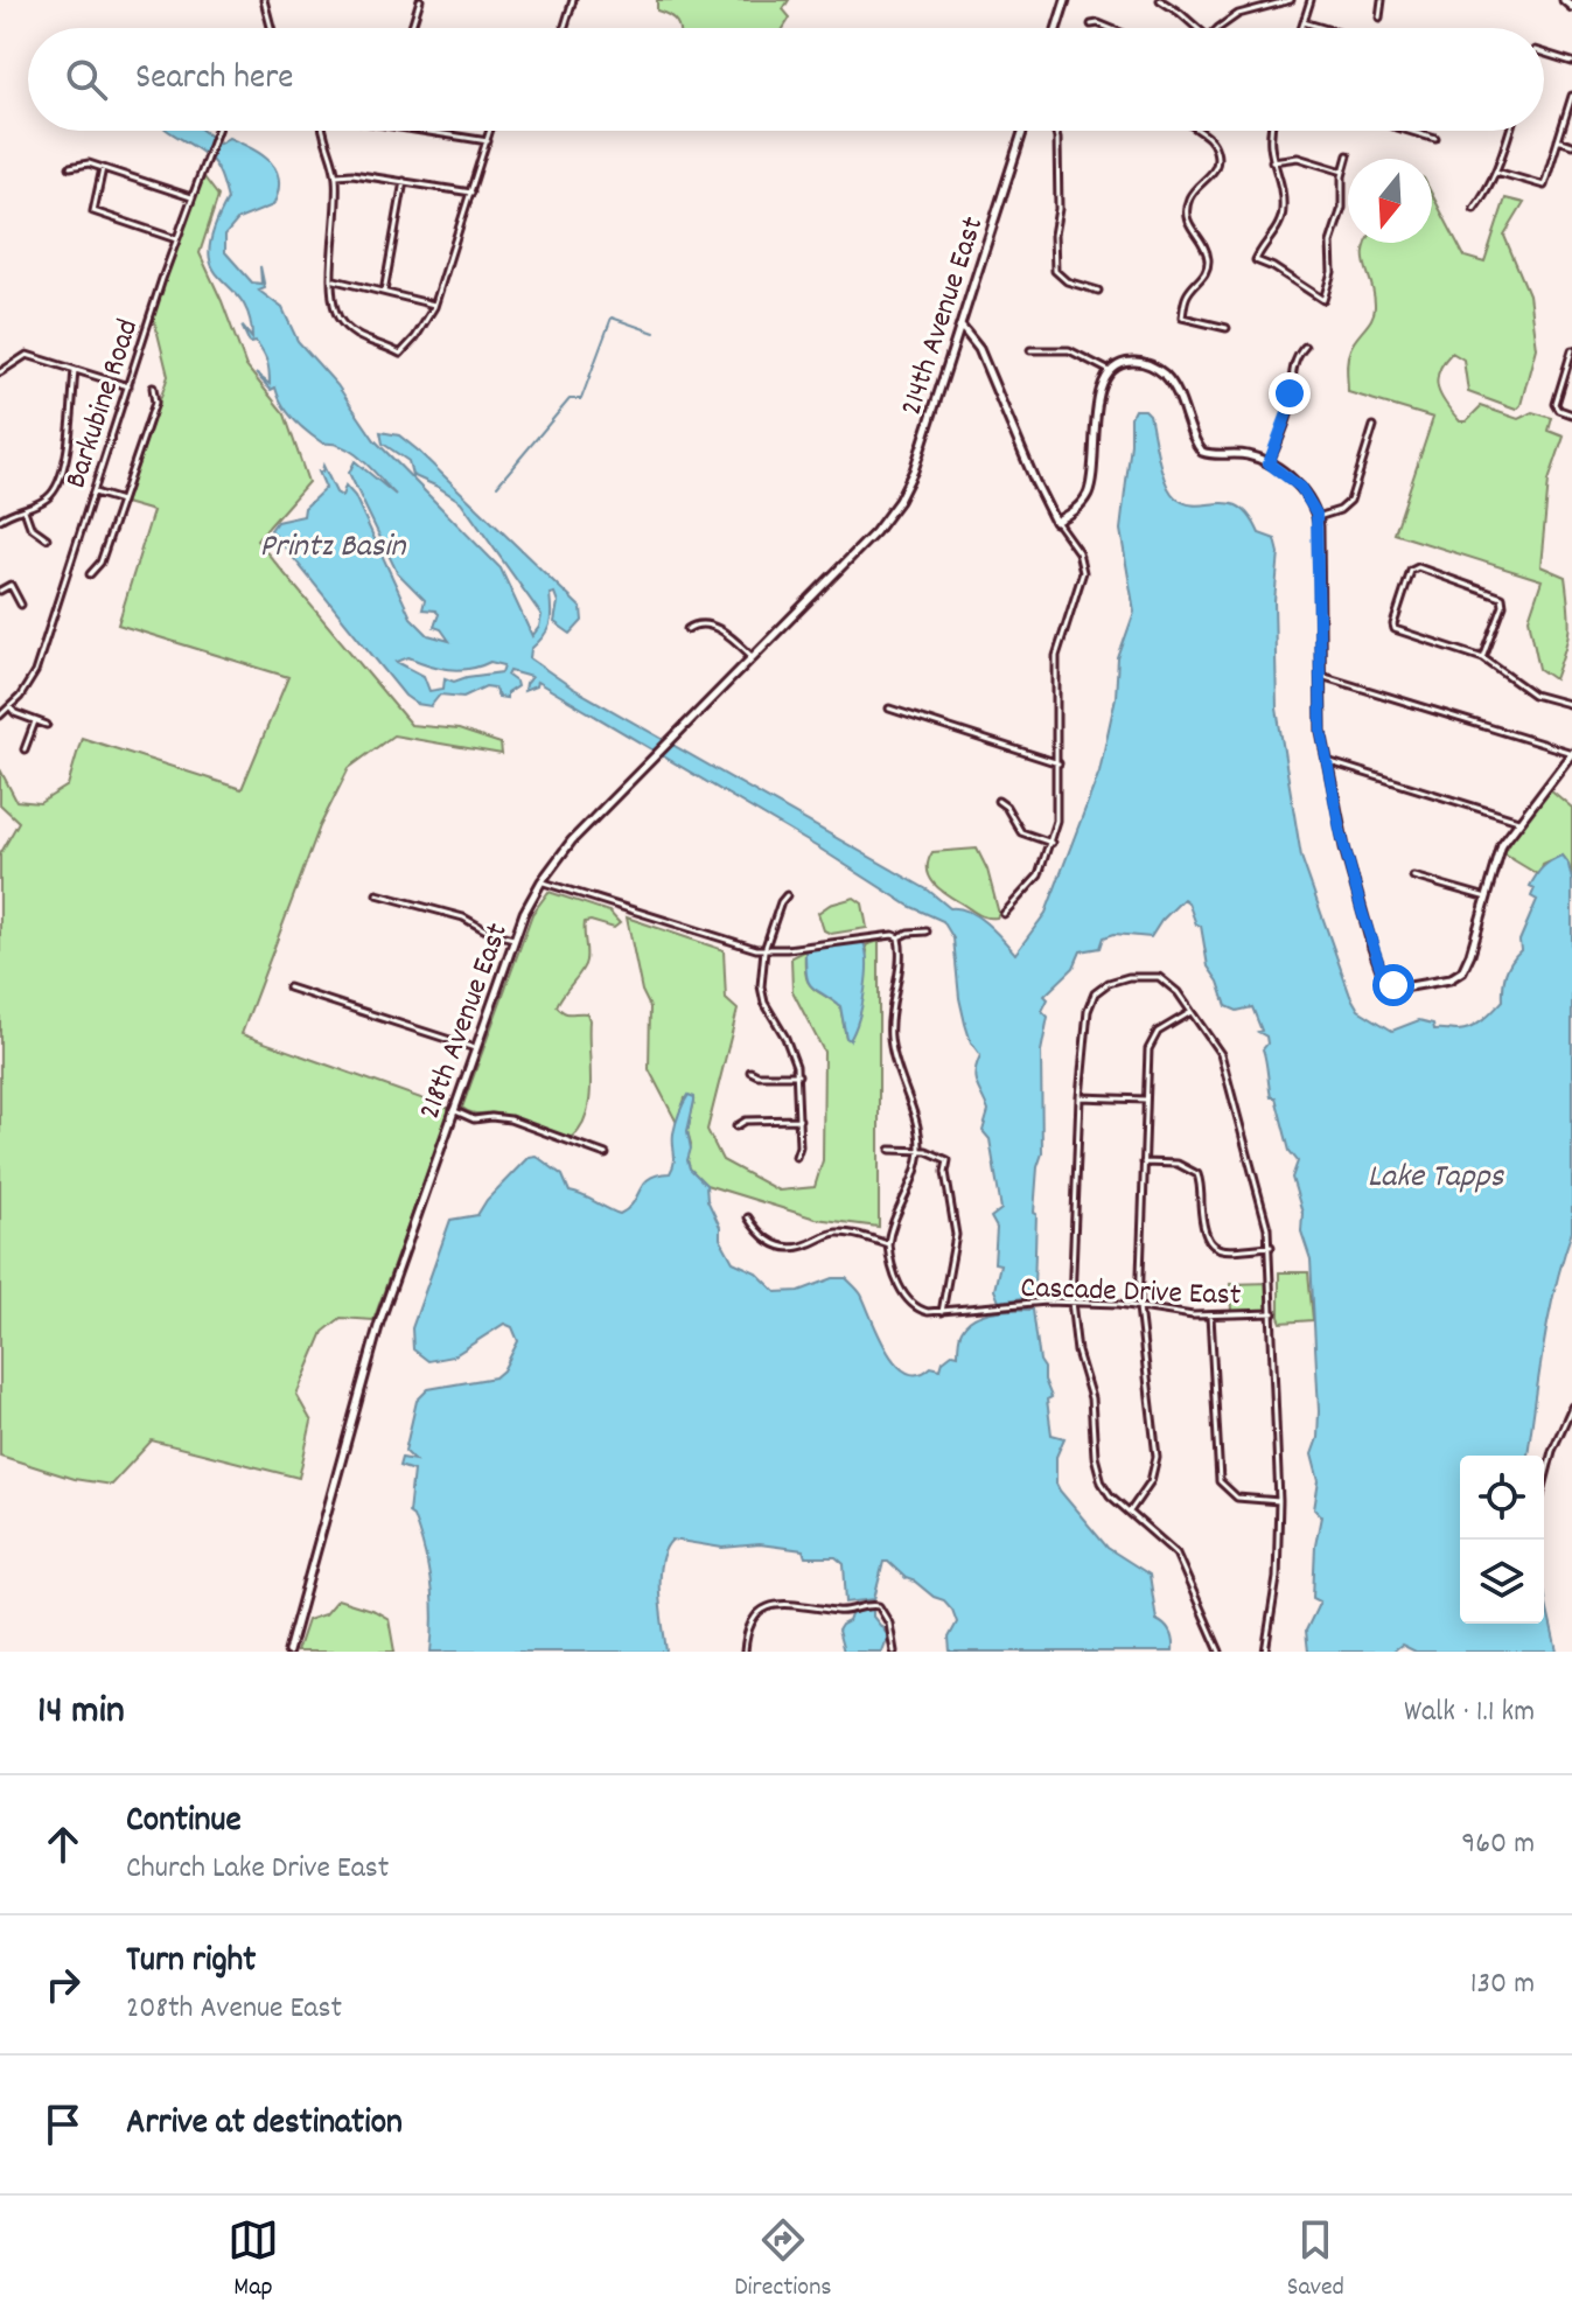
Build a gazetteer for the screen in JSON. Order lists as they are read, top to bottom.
{
  "streets": {
    "street": [
      "214th Avenue East",
      "Barkubine Road",
      "218th Avenue East",
      "Cascade Drive East"
    ]
  },
  "crossings": [
    ["214th Avenue East", "218th Avenue East"]
  ],
  "water": ["Printz Basin", "Lake Tapps"],
  "north": "bottom",
  "page": {
    "search": "Search here",
    "heading": ["14 min", "Walk · 1.1 km"],
    "list": [
      ["Continue", "Church Lake Drive East", "960 m"],
      ["Turn right", "208th Avenue East", "130 m"],
      "Arrive at destination"
    ],
    "nav": ["Map", "Directions", "Saved"]
  }
}
